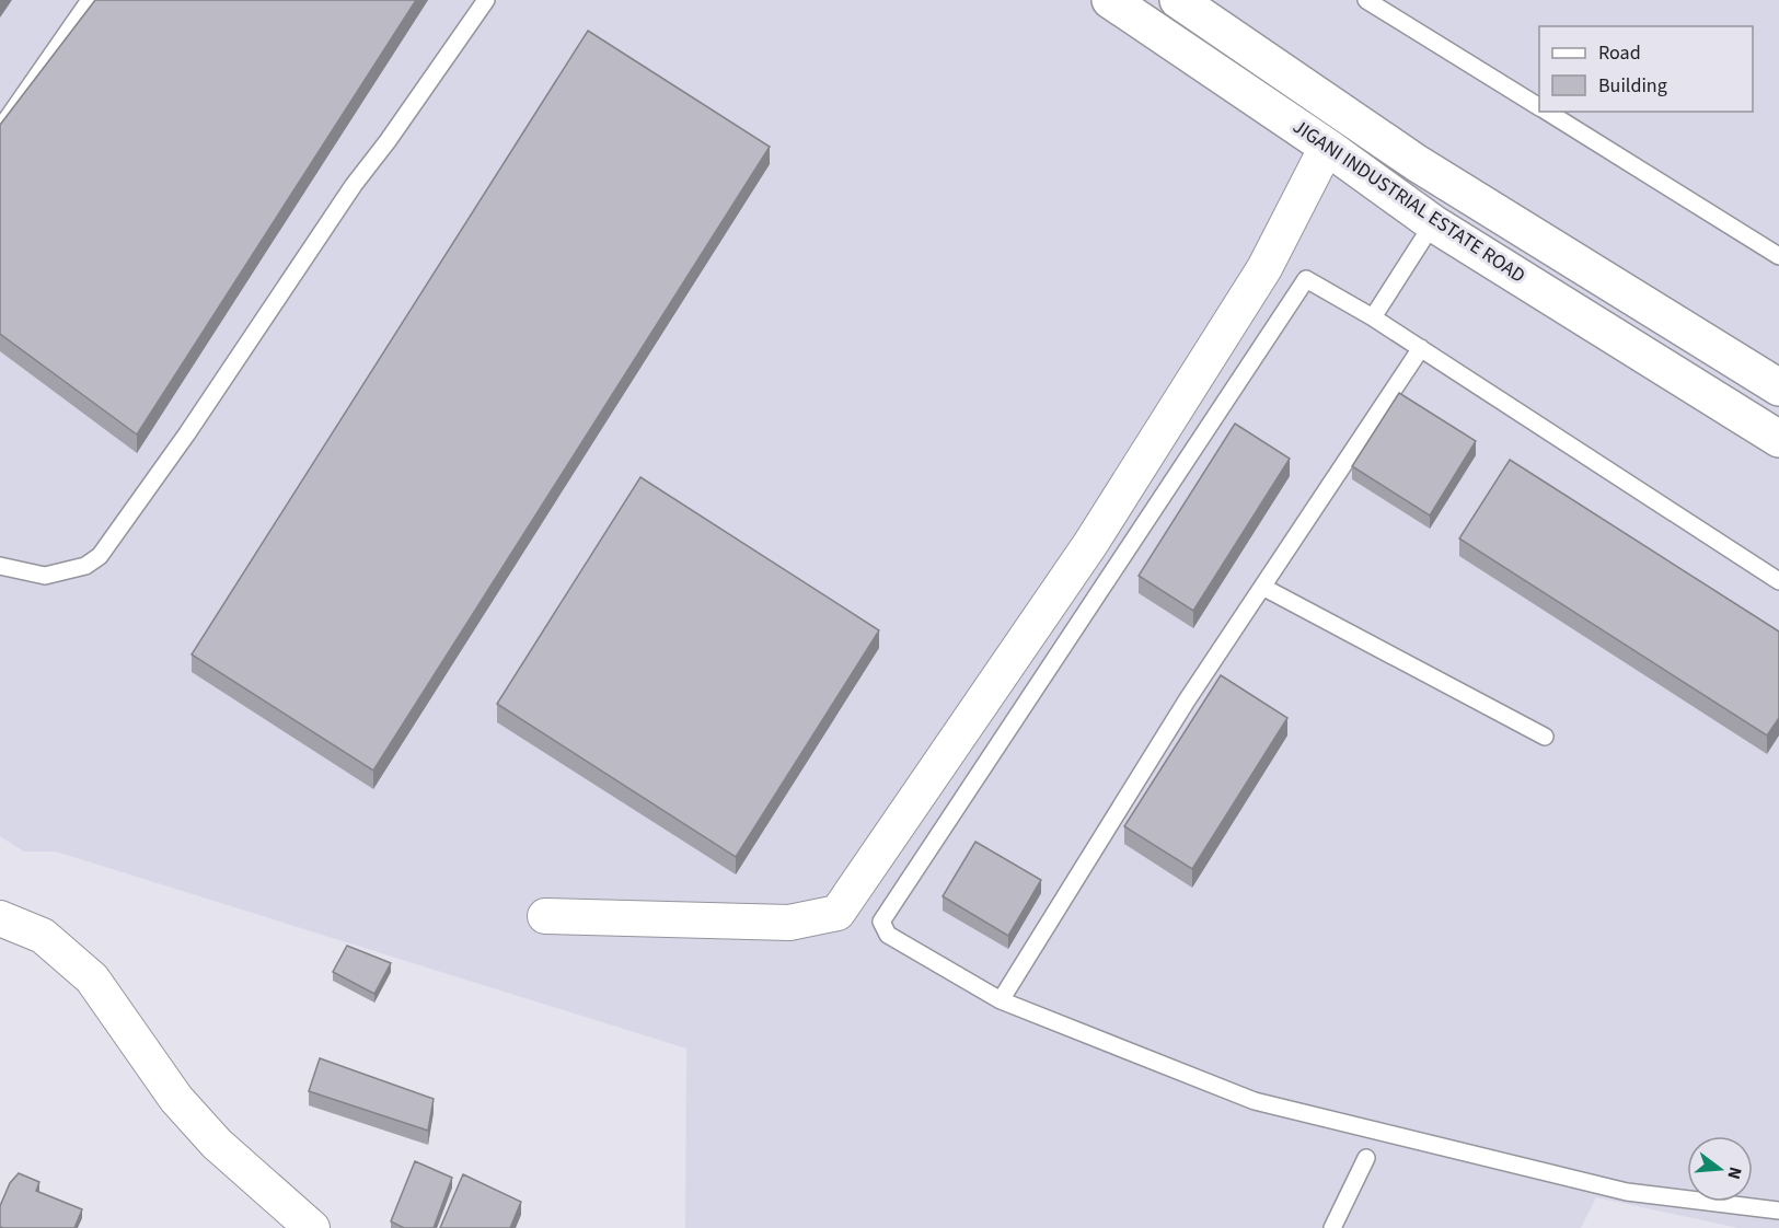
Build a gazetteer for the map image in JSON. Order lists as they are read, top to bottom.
{
  "streets": {
    "main road": ["JIGANI INDUSTRIAL ESTATE ROAD"]
  },
  "legend": ["Road", "Building"],
  "north": "right"
}
